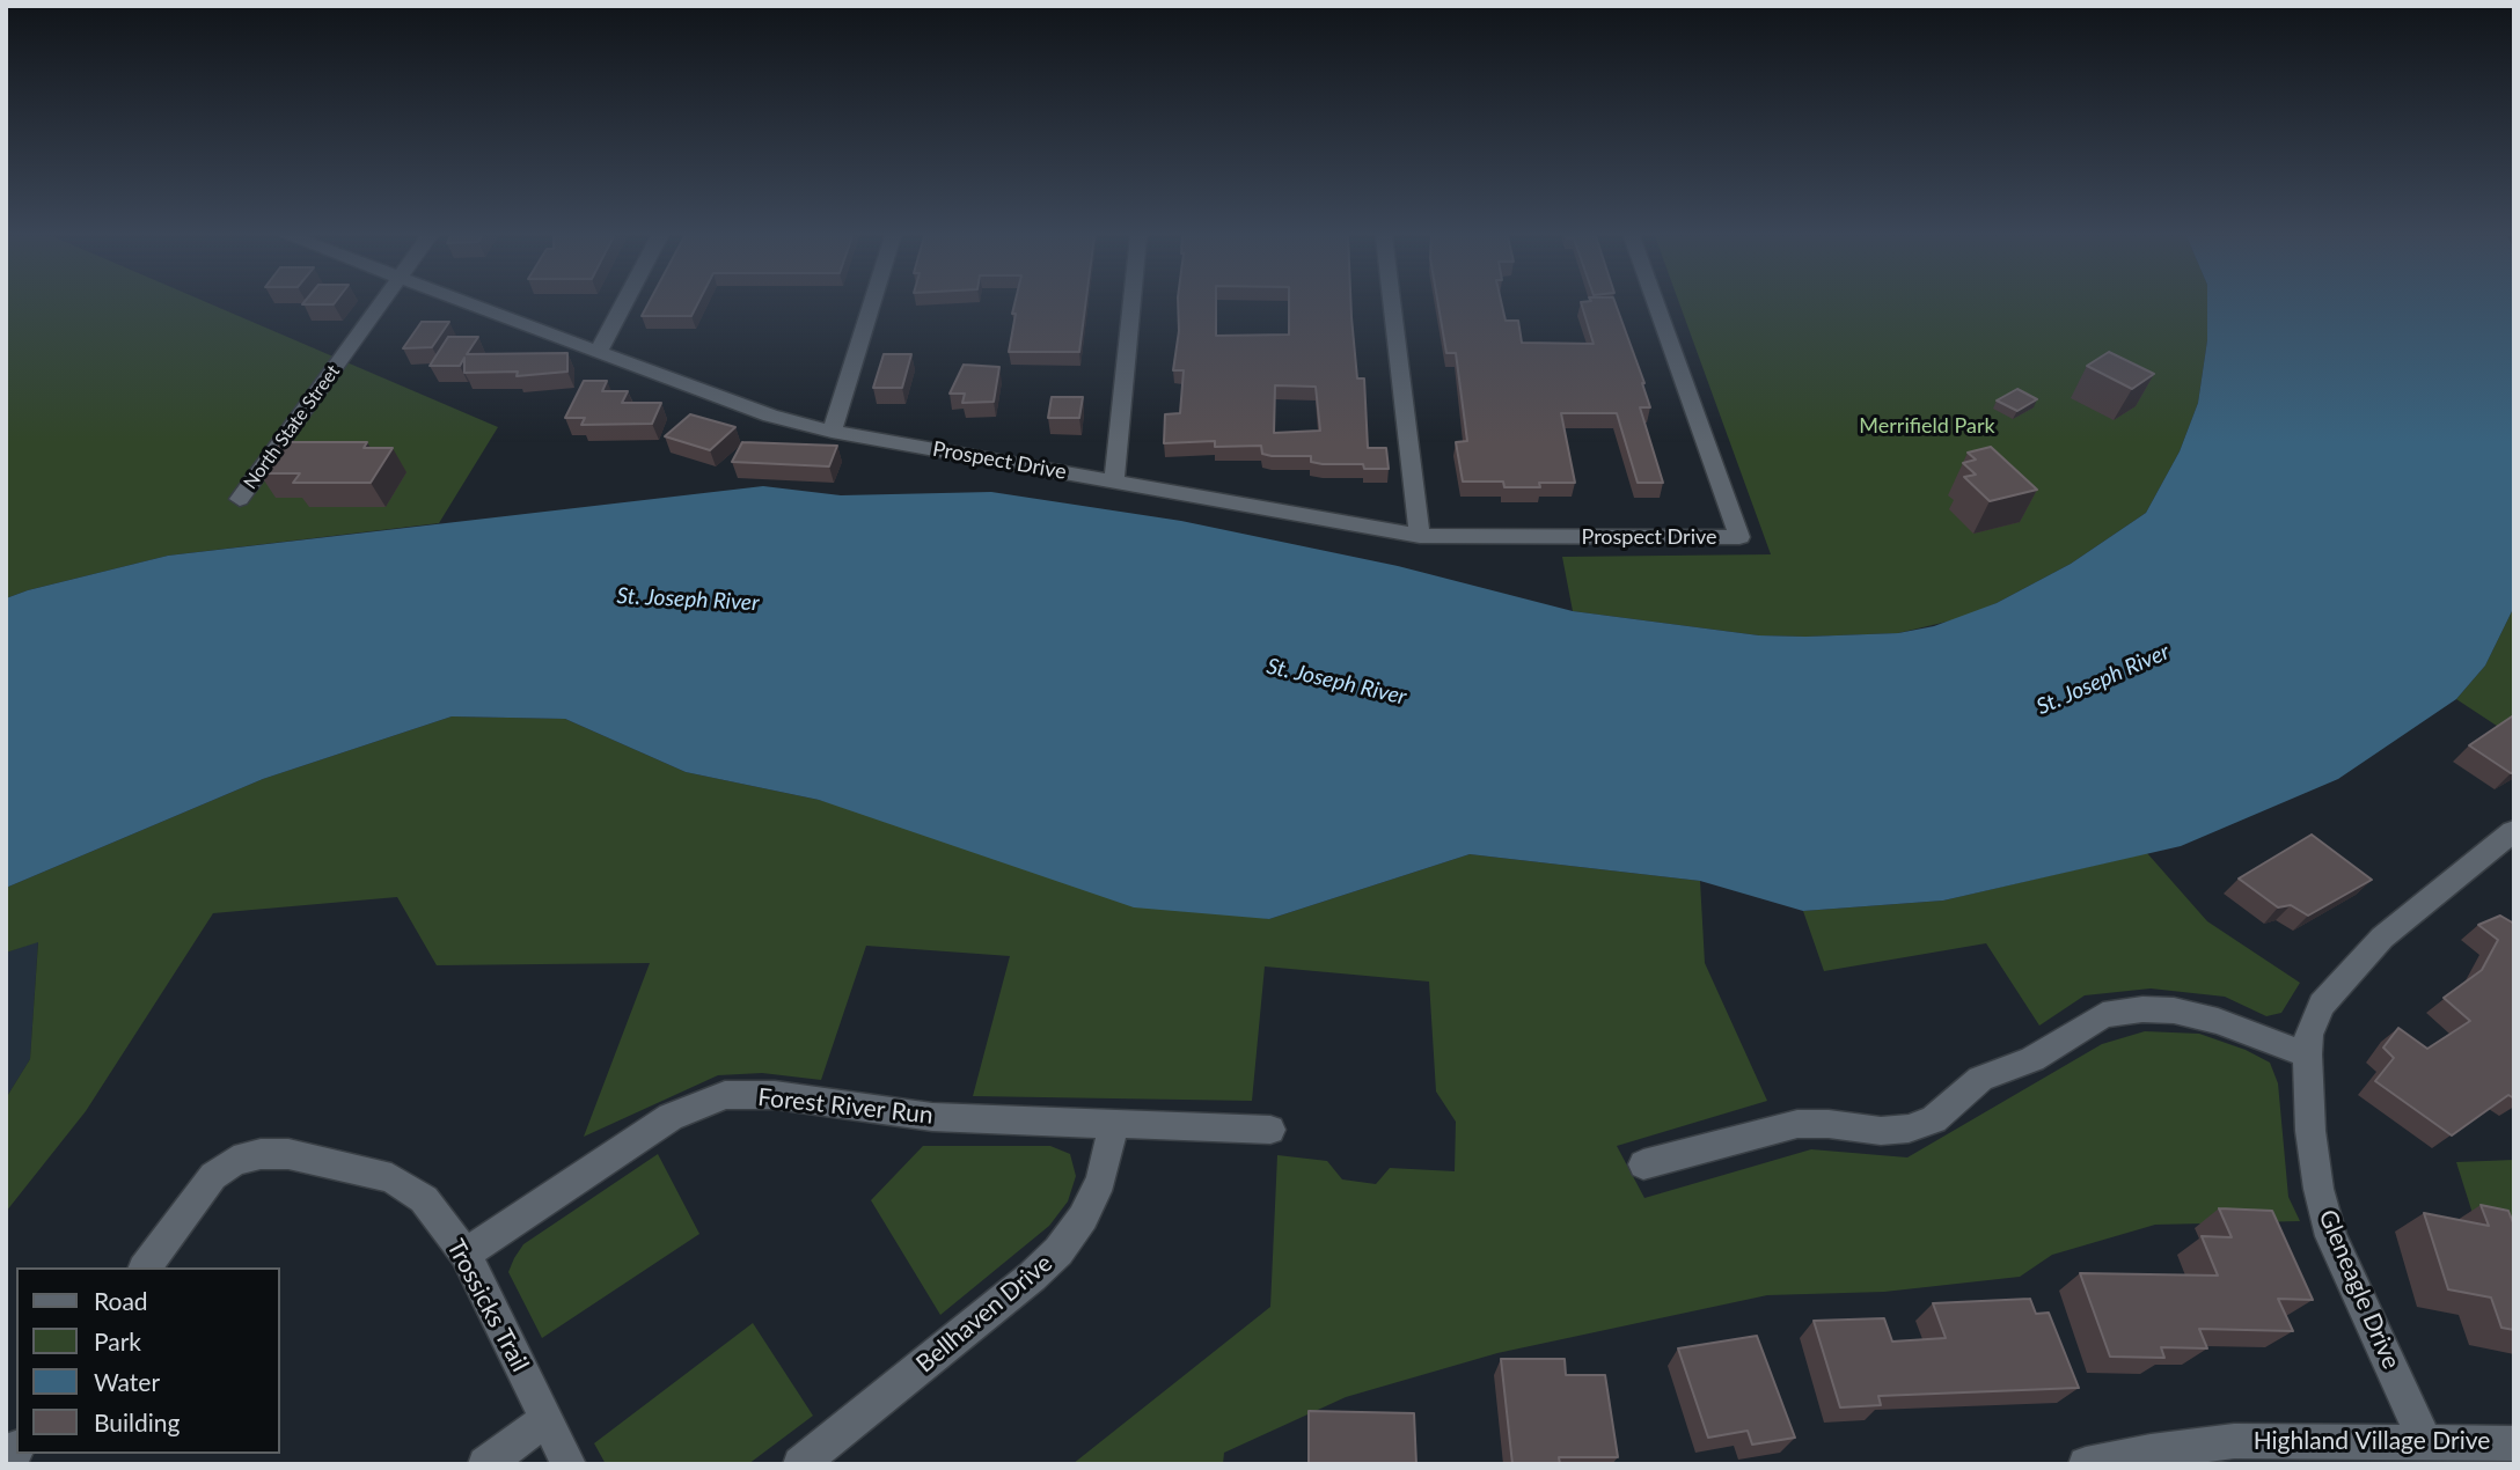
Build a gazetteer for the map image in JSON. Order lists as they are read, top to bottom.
{
  "streets": {
    "street": [
      "North State Street",
      "Prospect Drive",
      "Forest River Run",
      "Gleneagle Drive",
      "Trossicks Trail",
      "Bellhaven Drive",
      "Highland Village Drive"
    ]
  },
  "crossings": [
    ["Forest River Run", "Trossicks Trail"],
    ["Forest River Run", "Bellhaven Drive"],
    ["Gleneagle Drive", "Highland Village Drive"]
  ],
  "water": ["St. Joseph River"],
  "parks": ["Merrifield Park"],
  "legend": [
    "Road",
    "Park",
    "Water",
    "Building"
  ]
}
